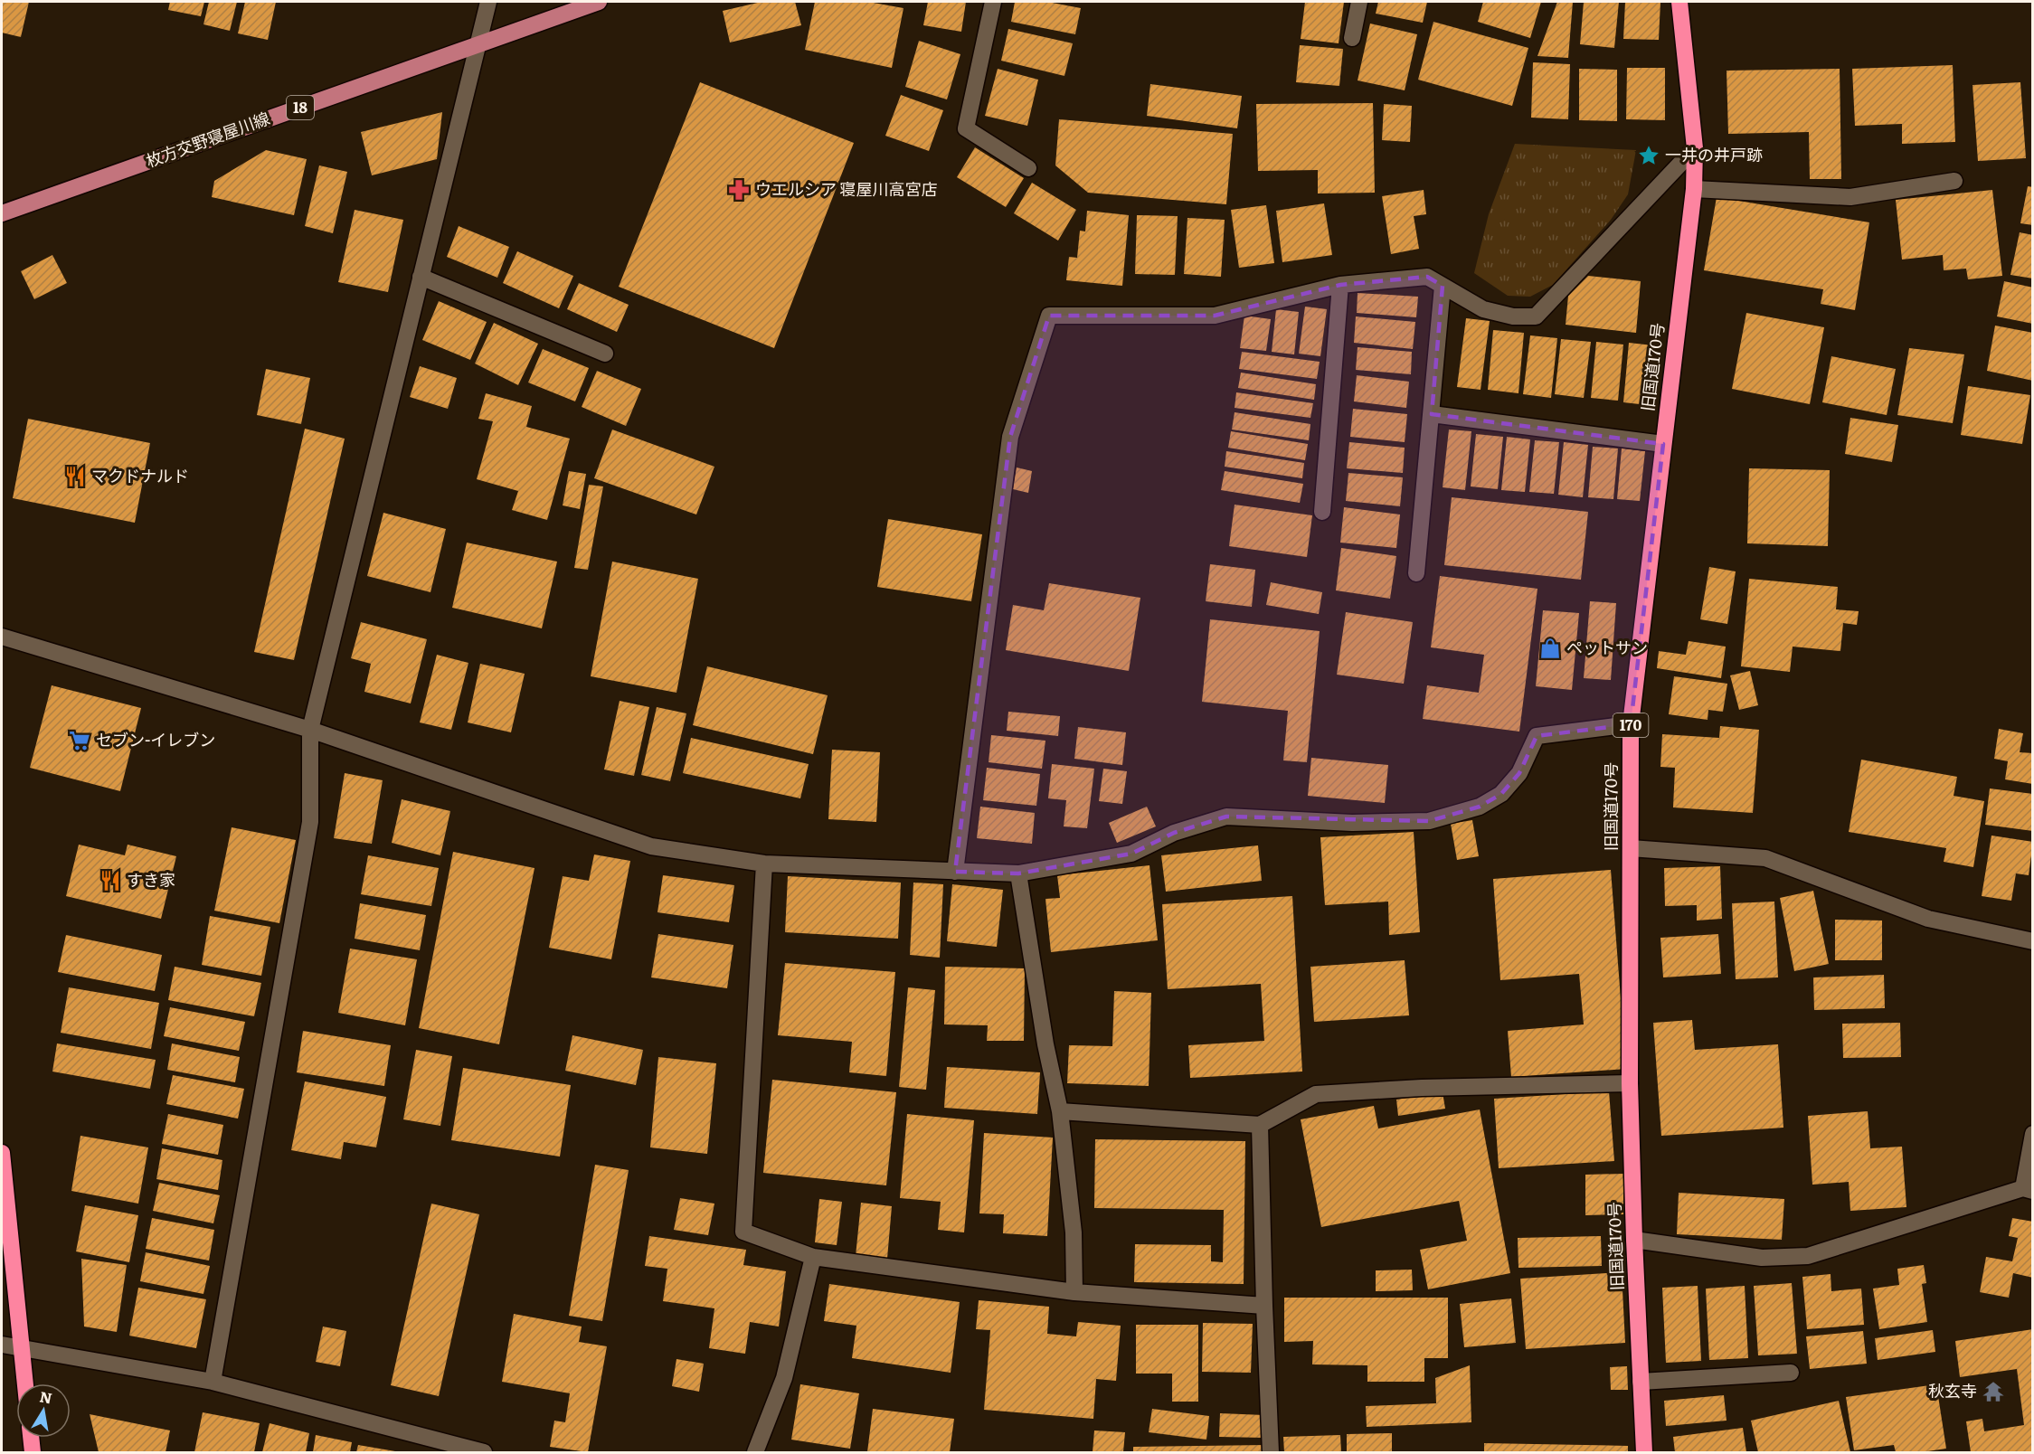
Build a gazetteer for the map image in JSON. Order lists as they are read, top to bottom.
{
  "streets": {
    "highway": ["旧国道170号", "170"],
    "main road": ["18", "枚方交野寝屋川線"]
  },
  "places": {
    "place": ["一井の井戸跡"],
    "pharmacy": ["ウエルシア 寝屋川高宮店"],
    "restaurant": ["マクドナルド", "すき家"],
    "shop": ["ペットサン"],
    "supermarket": ["セブン-イレブン"],
    "temple": ["秋玄寺"]
  },
  "north": "top"
}
